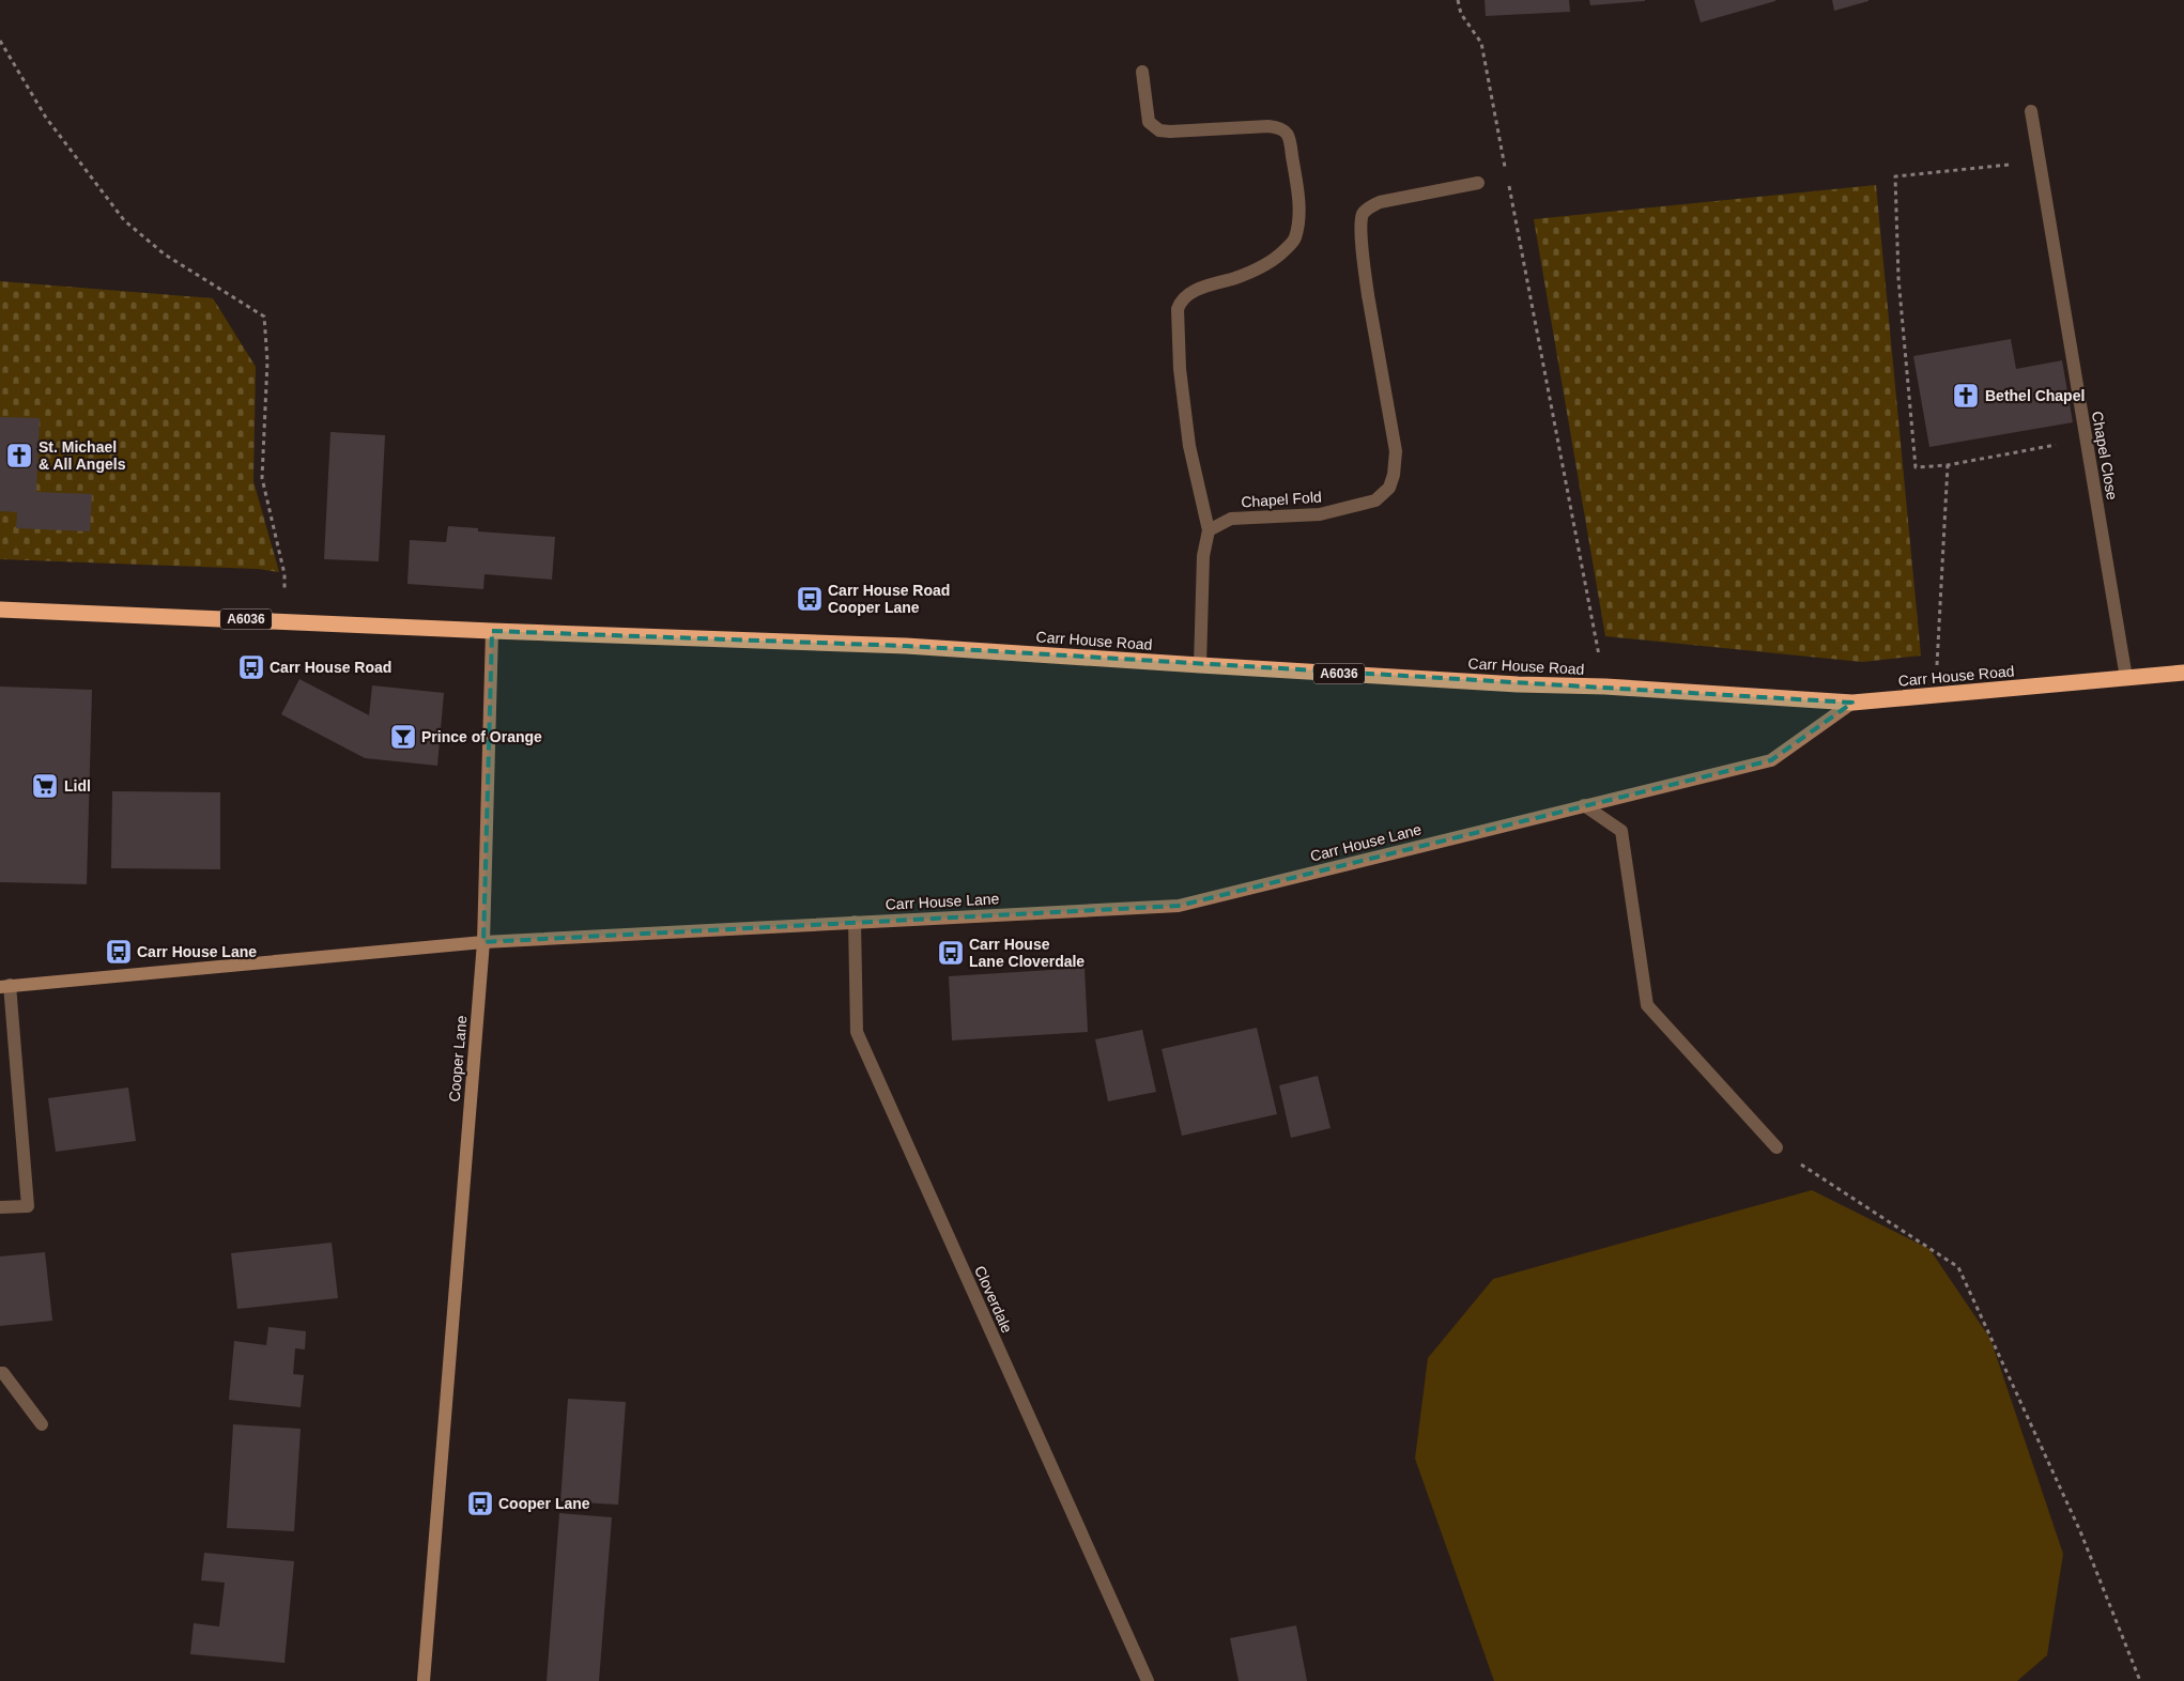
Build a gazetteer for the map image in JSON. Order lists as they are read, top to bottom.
{
  "streets": {
    "highway": ["A6036", "Carr House Road"],
    "street": [
      "Chapel Close",
      "Chapel Fold",
      "Carr House Lane",
      "Cooper Lane",
      "Cloverdale"
    ]
  },
  "crossings": [
    ["Chapel Close", "Carr House Road"],
    ["Carr House Road", "Carr House Lane"],
    ["Carr House Road", "Cooper Lane"],
    ["Carr House Lane", "Cooper Lane"],
    ["Carr House Lane", "Cloverdale"]
  ],
  "places": {
    "church": ["Bethel Chapel", "St. Michael & All Angels"],
    "bus stop": [
      "Carr House Road Cooper Lane",
      "Carr House Road",
      "Carr House Lane",
      "Carr House Lane Cloverdale",
      "Cooper Lane"
    ],
    "bar": ["Prince of Orange"],
    "supermarket": ["Lidl"]
  }
}
